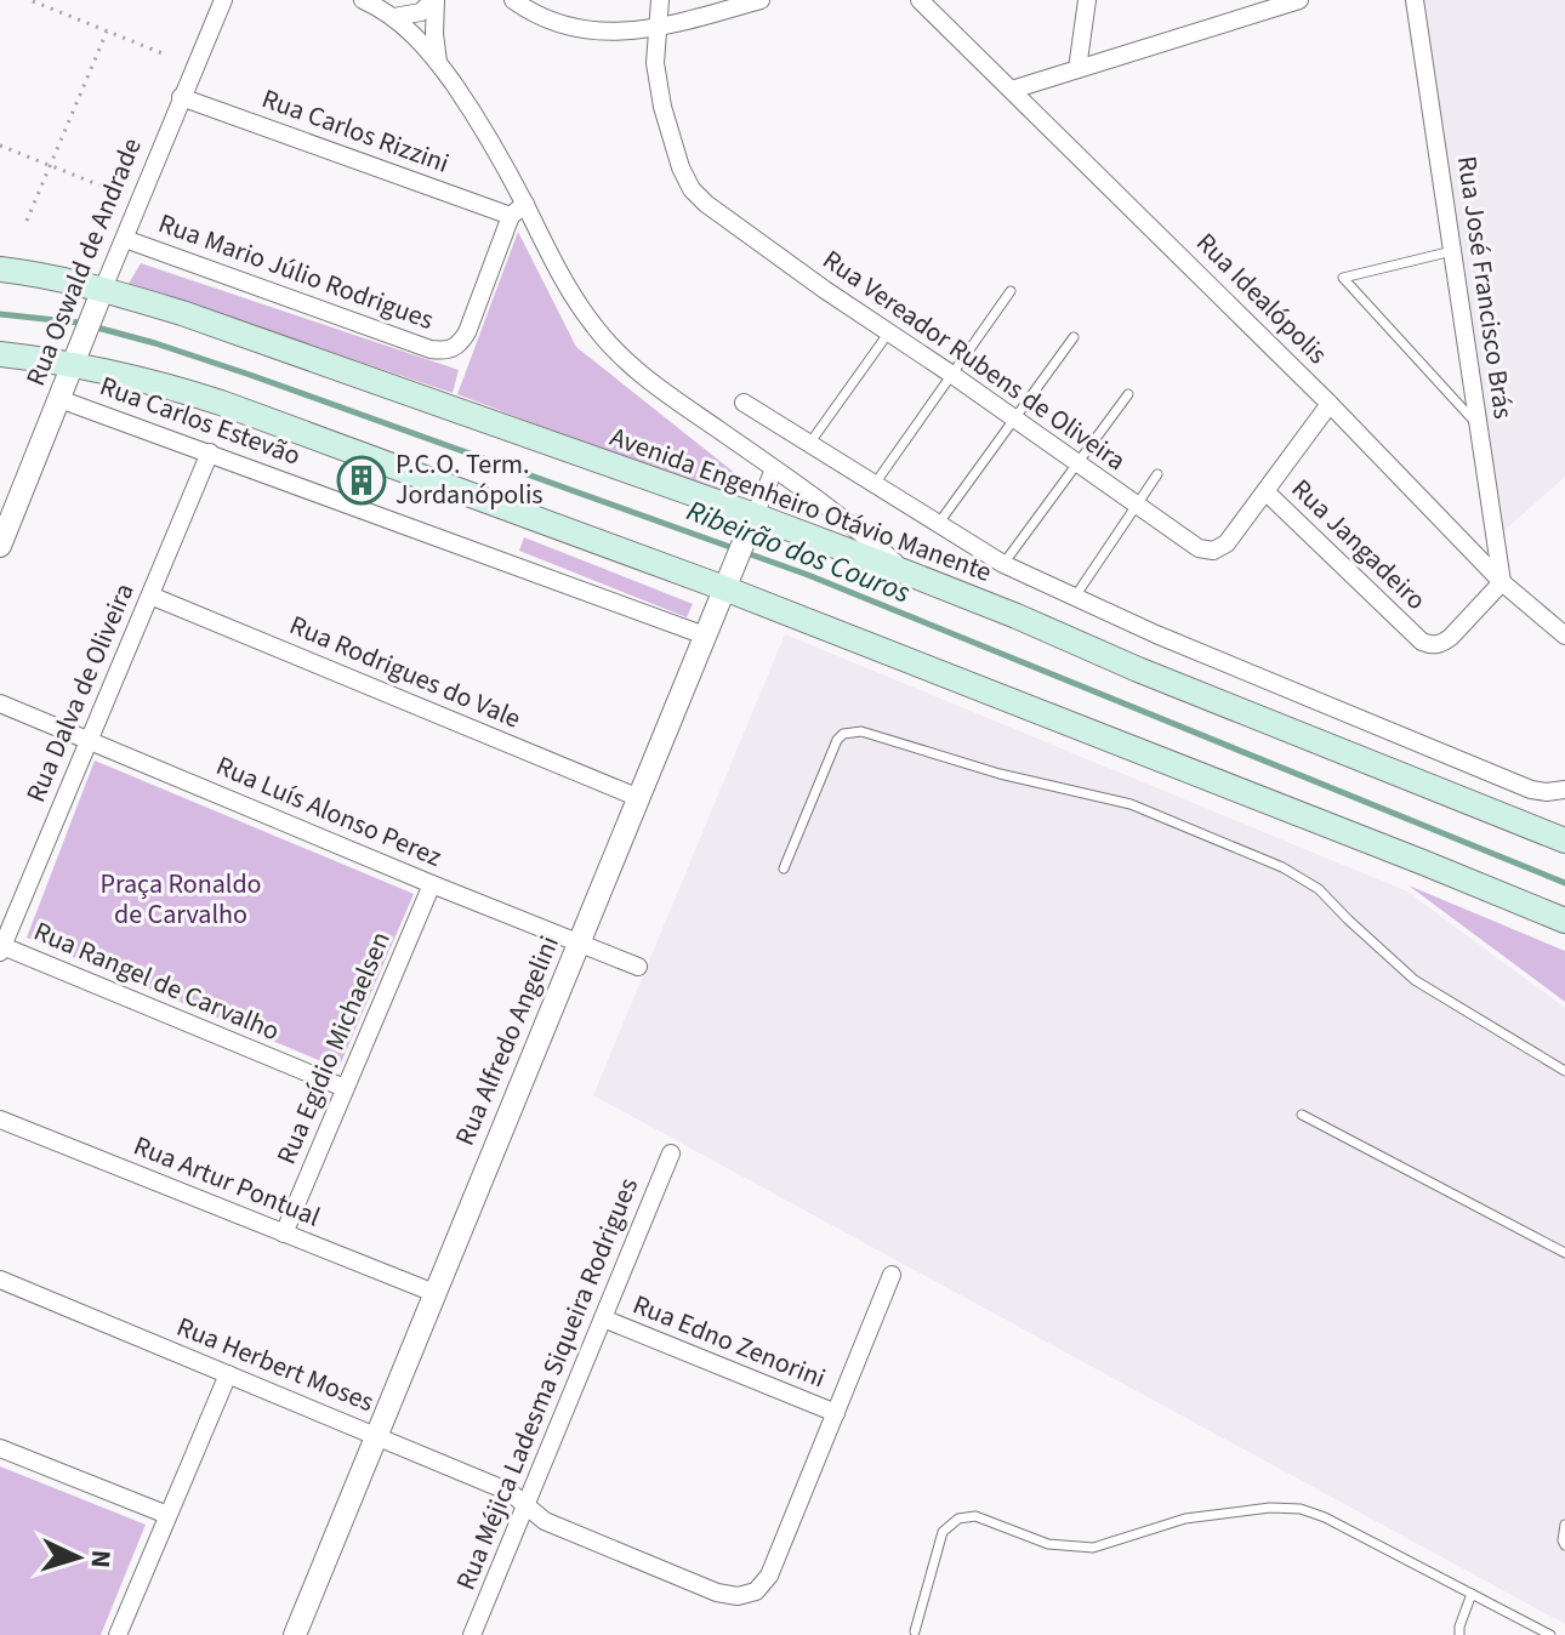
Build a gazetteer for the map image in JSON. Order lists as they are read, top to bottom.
{
  "streets": {
    "main road": ["Avenida Engenheiro Otávio Manente"],
    "street": [
      "Rua Carlos Rizzini",
      "Rua Oswald de Andrade",
      "Rua Mario Júlio Rodrigues",
      "Rua José Francisco Brás",
      "Rua Idealópolis",
      "Rua Vereador Rubens de Oliveira",
      "Rua Carlos Estevão",
      "Rua Jangadeiro",
      "Rua Rodrigues do Vale",
      "Rua Dalva de Oliveira",
      "Rua Luís Alonso Perez",
      "Rua Rangel de Carvalho",
      "Rua Alfredo Angelini",
      "Rua Egídio Michaelsen",
      "Rua Artur Pontual",
      "Rua Edno Zenorini",
      "Rua Herbert Moses",
      "Rua Méjica Ladesma Siqueira Rodrigues"
    ]
  },
  "crossings": [
    ["Rua Carlos Rizzini", "Rua Oswald de Andrade"],
    ["Rua Carlos Rizzini", "Rua Mario Júlio Rodrigues"],
    ["Rua Oswald de Andrade", "Rua Mario Júlio Rodrigues"],
    ["Rua Oswald de Andrade", "Rua Carlos Estevão"],
    ["Rua Oswald de Andrade", "Avenida Engenheiro Otávio Manente"],
    ["Rua José Francisco Brás", "Rua Idealópolis"],
    ["Rua José Francisco Brás", "Rua Jangadeiro"],
    ["Rua Idealópolis", "Rua Vereador Rubens de Oliveira"],
    ["Rua Idealópolis", "Rua Jangadeiro"],
    ["Rua Vereador Rubens de Oliveira", "Rua Jangadeiro"],
    ["Rua Carlos Estevão", "Rua Dalva de Oliveira"],
    ["Rua Carlos Estevão", "Rua Alfredo Angelini"],
    ["Avenida Engenheiro Otávio Manente", "Rua Alfredo Angelini"],
    ["Rua Rodrigues do Vale", "Rua Dalva de Oliveira"],
    ["Rua Rodrigues do Vale", "Rua Alfredo Angelini"],
    ["Rua Dalva de Oliveira", "Rua Luís Alonso Perez"],
    ["Rua Dalva de Oliveira", "Rua Rangel de Carvalho"],
    ["Rua Luís Alonso Perez", "Rua Alfredo Angelini"],
    ["Rua Luís Alonso Perez", "Rua Egídio Michaelsen"],
    ["Rua Rangel de Carvalho", "Rua Egídio Michaelsen"],
    ["Rua Alfredo Angelini", "Rua Artur Pontual"],
    ["Rua Alfredo Angelini", "Rua Herbert Moses"],
    ["Rua Egídio Michaelsen", "Rua Artur Pontual"],
    ["Rua Edno Zenorini", "Rua Herbert Moses"],
    ["Rua Edno Zenorini", "Rua Méjica Ladesma Siqueira Rodrigues"],
    ["Rua Herbert Moses", "Rua Méjica Ladesma Siqueira Rodrigues"]
  ],
  "water": ["Ribeirão dos Couros"],
  "parks": ["Praça Ronaldo de Carvalho"],
  "places": {
    "building": ["P.C.O. Term. Jordanópolis"]
  },
  "north": "right"
}
